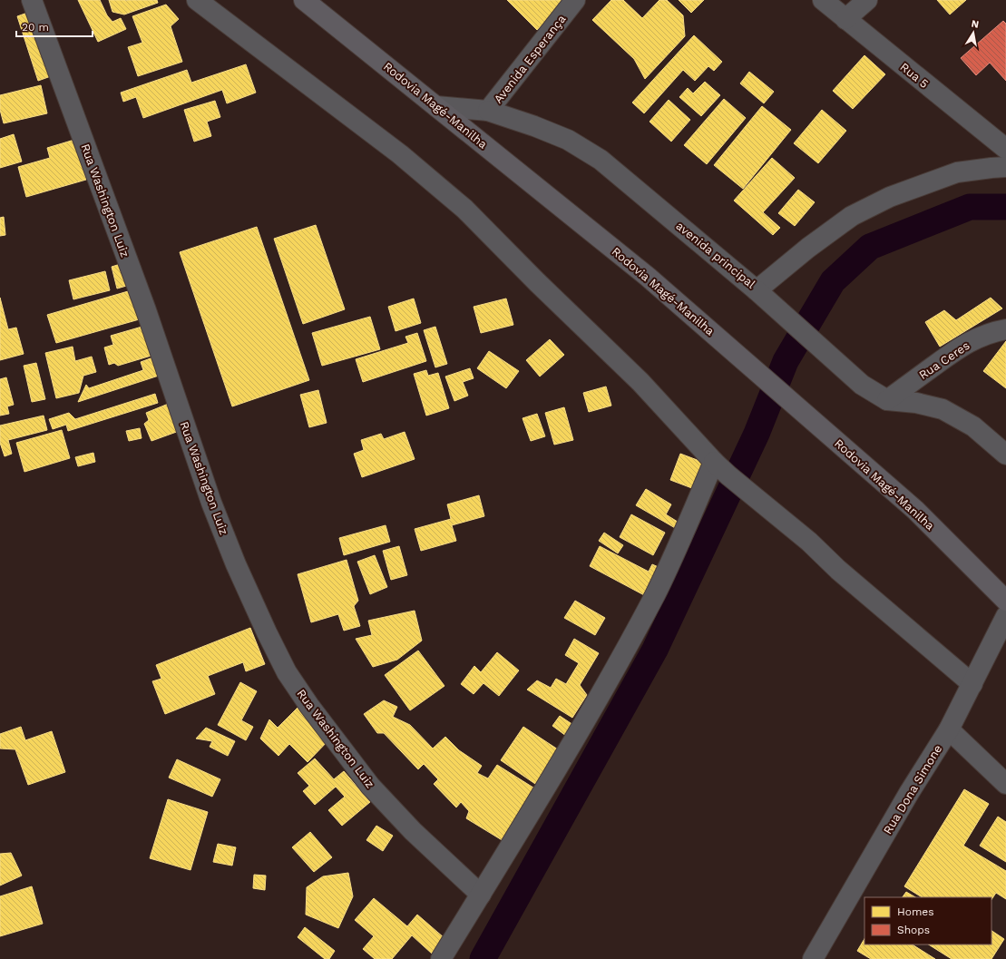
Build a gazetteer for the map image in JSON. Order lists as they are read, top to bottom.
{
  "streets": {
    "highway": ["Rodovia Magé-Manilha"],
    "street": [
      "Avenida Esperança",
      "Rua 5",
      "Rua Washington Luiz",
      "avenida principal",
      "Rua Ceres",
      "Rua Dona Simone"
    ]
  },
  "crossings": [
    ["Avenida Esperança", "Rodovia Magé-Manilha"],
    ["Avenida Esperança", "avenida principal"]
  ],
  "legend": ["Homes", "Shops"],
  "scale_bar": "20 m",
  "north": "top"
}
